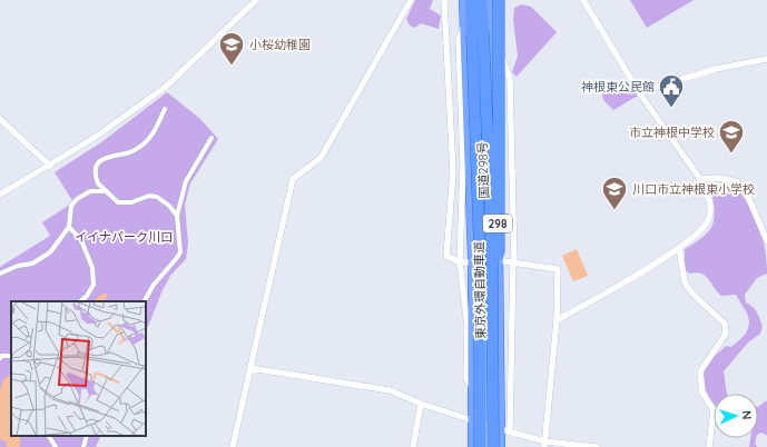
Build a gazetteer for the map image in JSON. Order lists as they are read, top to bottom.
{
  "streets": {
    "highway": ["国道298号", "298", "東京外環自動車道"]
  },
  "parks": ["イイナパーク川口"],
  "places": {
    "school or university": ["小桜幼稚園", "市立神根中学校", "川口市立神根東小学校"],
    "public building": ["神根東公民館"]
  },
  "north": "right"
}
